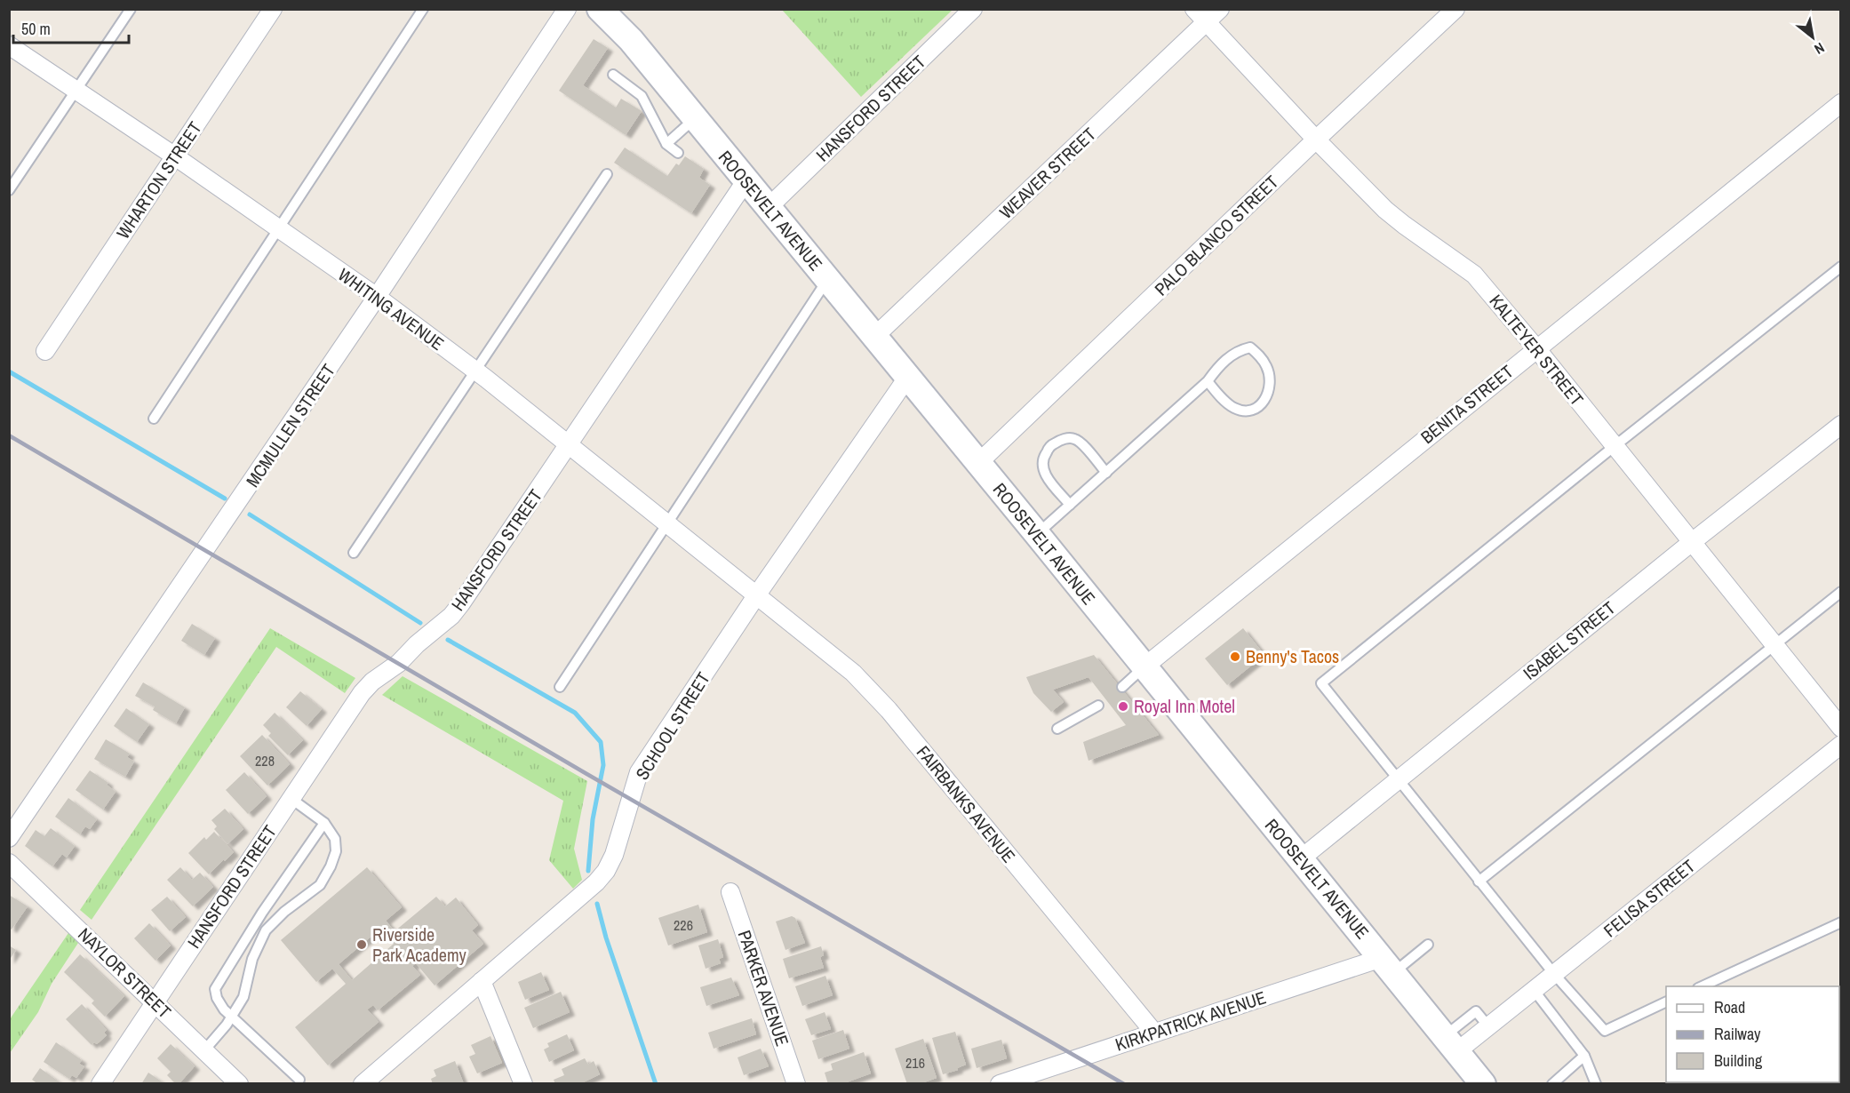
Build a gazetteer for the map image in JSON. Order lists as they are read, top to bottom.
{
  "streets": {
    "main road": ["ROOSEVELT AVENUE"],
    "street": [
      "HANSFORD STREET",
      "WEAVER STREET",
      "WHARTON STREET",
      "PALO BLANCO STREET",
      "WHITING AVENUE",
      "KALTEYER STREET",
      "BENITA STREET",
      "MCMULLEN STREET",
      "ISABEL STREET",
      "SCHOOL STREET",
      "FAIRBANKS AVENUE",
      "FELISA STREET",
      "NAYLOR STREET",
      "PARKER AVENUE",
      "KIRKPATRICK AVENUE"
    ]
  },
  "crossings": [
    ["HANSFORD STREET", "ROOSEVELT AVENUE"],
    ["HANSFORD STREET", "WHITING AVENUE"],
    ["HANSFORD STREET", "NAYLOR STREET"],
    ["WEAVER STREET", "ROOSEVELT AVENUE"],
    ["WEAVER STREET", "KALTEYER STREET"],
    ["WHARTON STREET", "WHITING AVENUE"],
    ["ROOSEVELT AVENUE", "PALO BLANCO STREET"],
    ["ROOSEVELT AVENUE", "BENITA STREET"],
    ["ROOSEVELT AVENUE", "ISABEL STREET"],
    ["ROOSEVELT AVENUE", "SCHOOL STREET"],
    ["ROOSEVELT AVENUE", "FELISA STREET"],
    ["ROOSEVELT AVENUE", "KIRKPATRICK AVENUE"],
    ["PALO BLANCO STREET", "KALTEYER STREET"],
    ["WHITING AVENUE", "MCMULLEN STREET"],
    ["WHITING AVENUE", "SCHOOL STREET"],
    ["WHITING AVENUE", "FAIRBANKS AVENUE"],
    ["KALTEYER STREET", "BENITA STREET"],
    ["KALTEYER STREET", "ISABEL STREET"],
    ["SCHOOL STREET", "FAIRBANKS AVENUE"],
    ["FAIRBANKS AVENUE", "KIRKPATRICK AVENUE"]
  ],
  "places": ["Benny's Tacos", "Royal Inn Motel", "Riverside Park Academy"],
  "house_numbers": ["228", "226", "216"],
  "legend": ["Road", "Railway", "Building"],
  "scale_bar": "50 m",
  "north": "bottom right"
}
